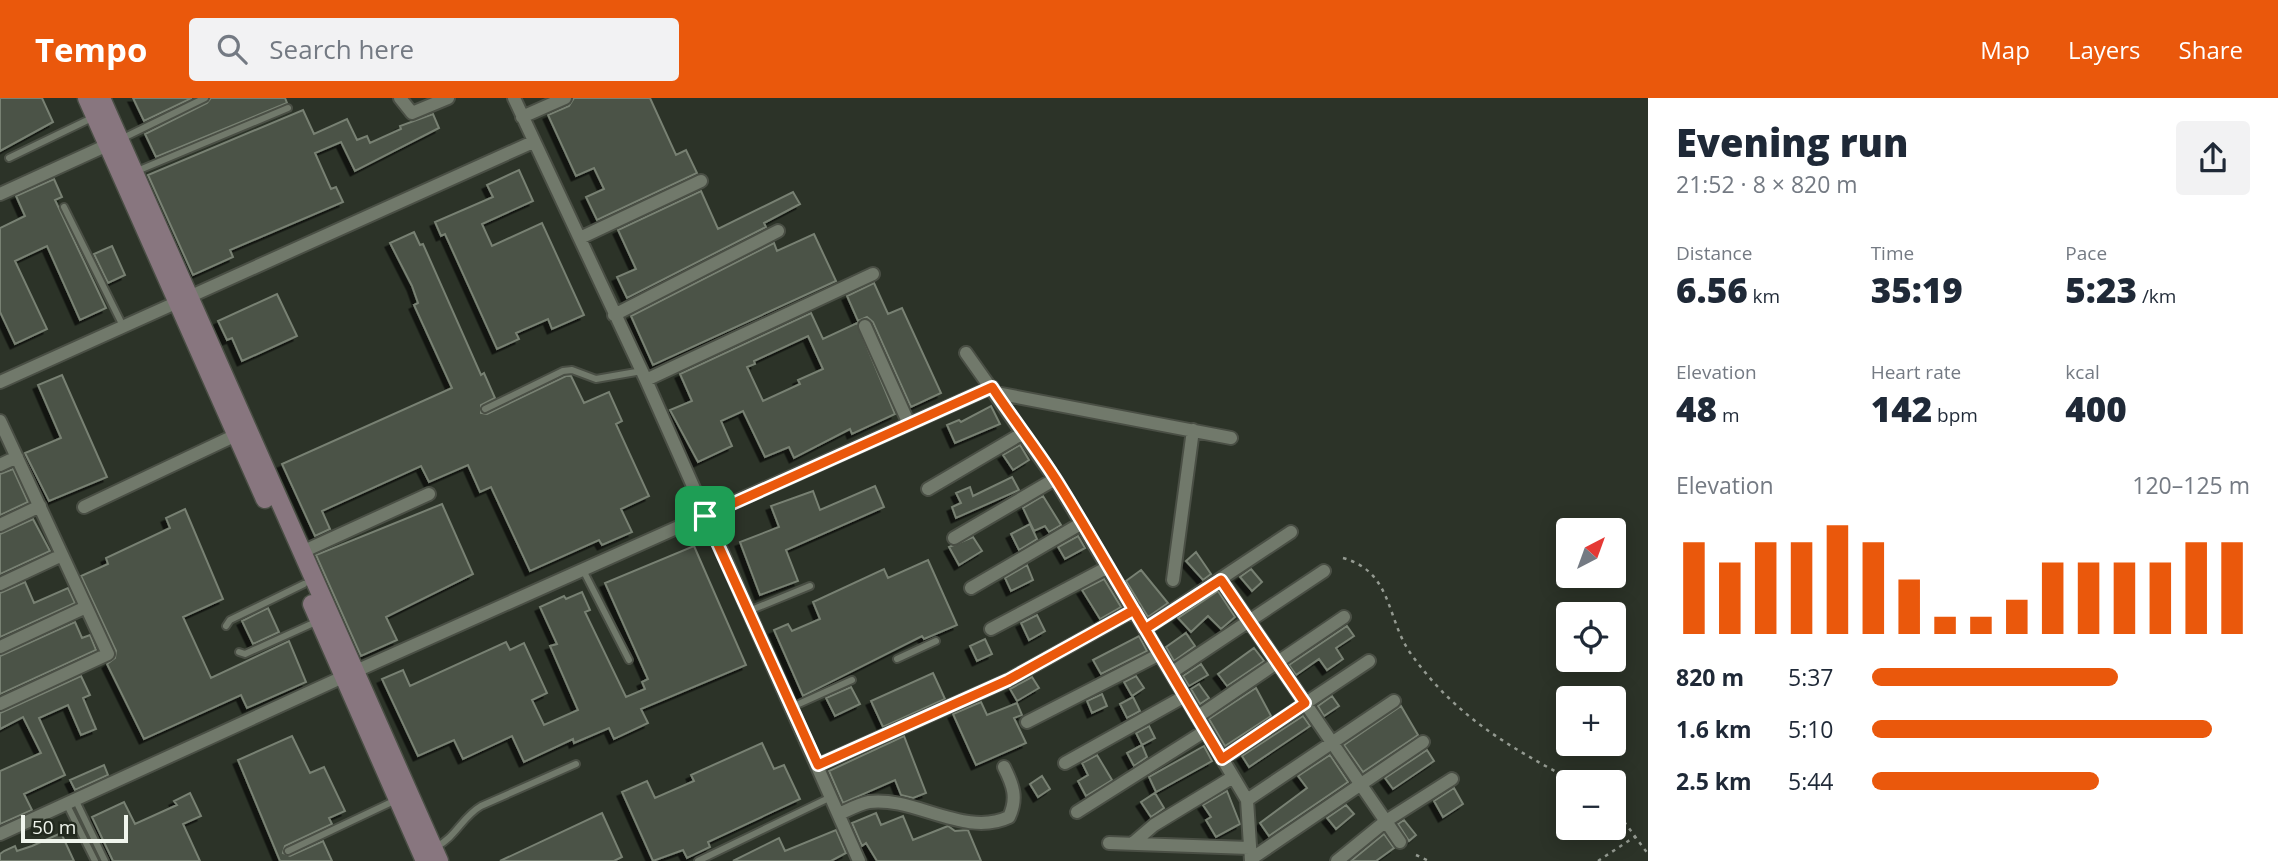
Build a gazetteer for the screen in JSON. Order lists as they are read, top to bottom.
{
  "scale_bar": "50 m",
  "north": "top right",
  "page": {
    "header": "Tempo",
    "search": "Search here",
    "nav": ["Map", "Layers", "Share"],
    "heading": ["Evening run", "21:52 · 8 × 820 m"],
    "stats": [
      ["Distance", "6.56 km"],
      ["Time", "35:19"],
      ["Pace", "5:23 /km"],
      ["Elevation", "48 m"],
      ["Heart rate", "142 bpm"],
      ["kcal", "400"]
    ],
    "chart": ["Elevation", "120–125 m"],
    "map_buttons": ["+", "−"],
    "list": [
      {
        "name": "820 m",
        "note": "5:37"
      },
      {
        "name": "1.6 km",
        "note": "5:10"
      },
      {
        "name": "2.5 km",
        "note": "5:44"
      }
    ],
    "scale": "50 m"
  }
}
